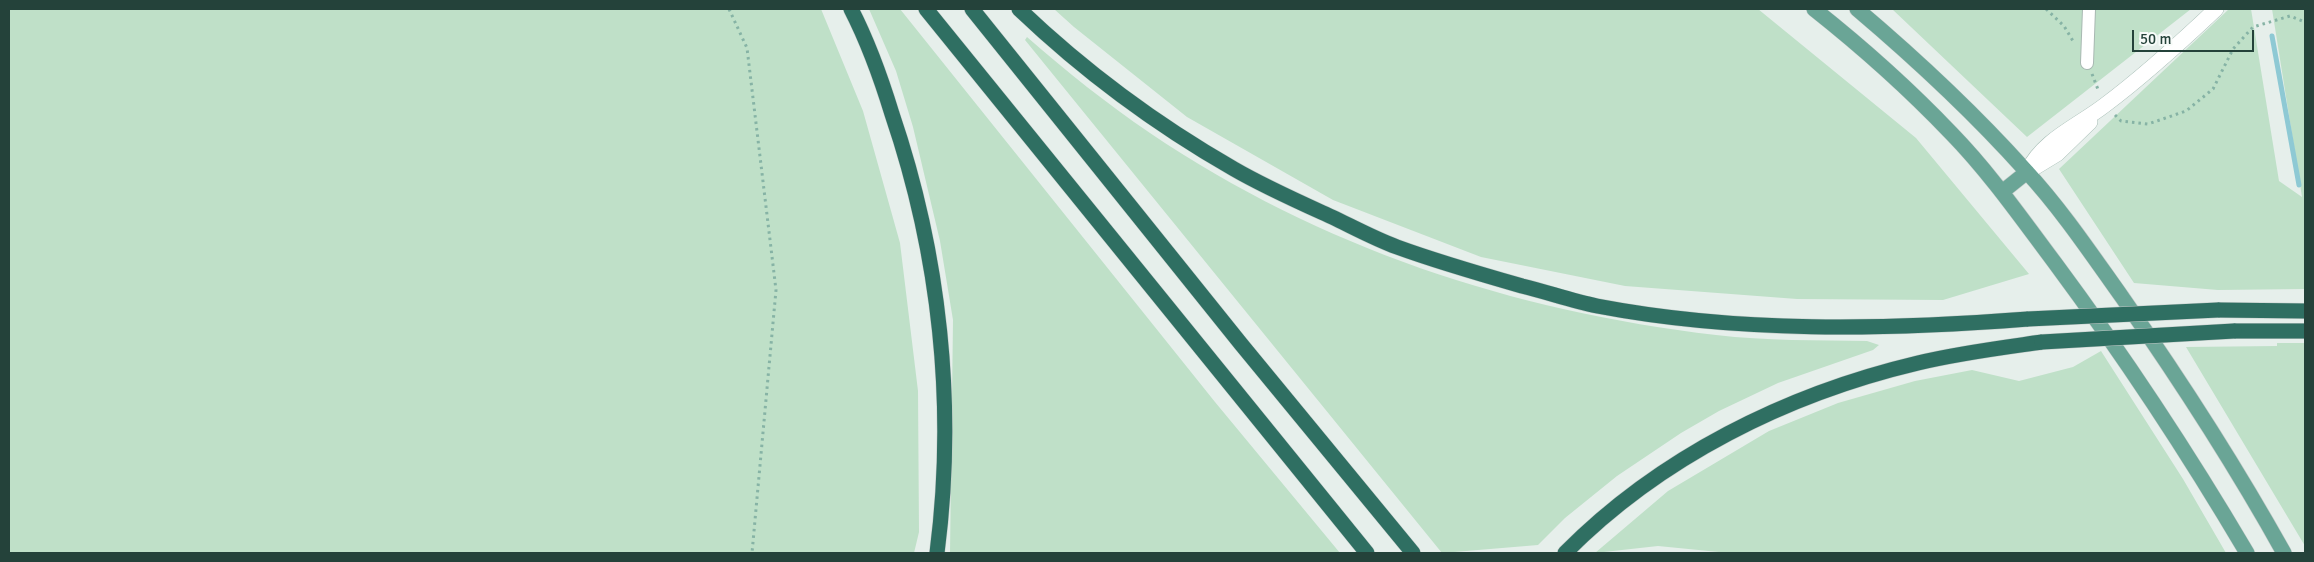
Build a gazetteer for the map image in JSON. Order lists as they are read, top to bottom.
{
  "scale_bar": "50 m"
}
